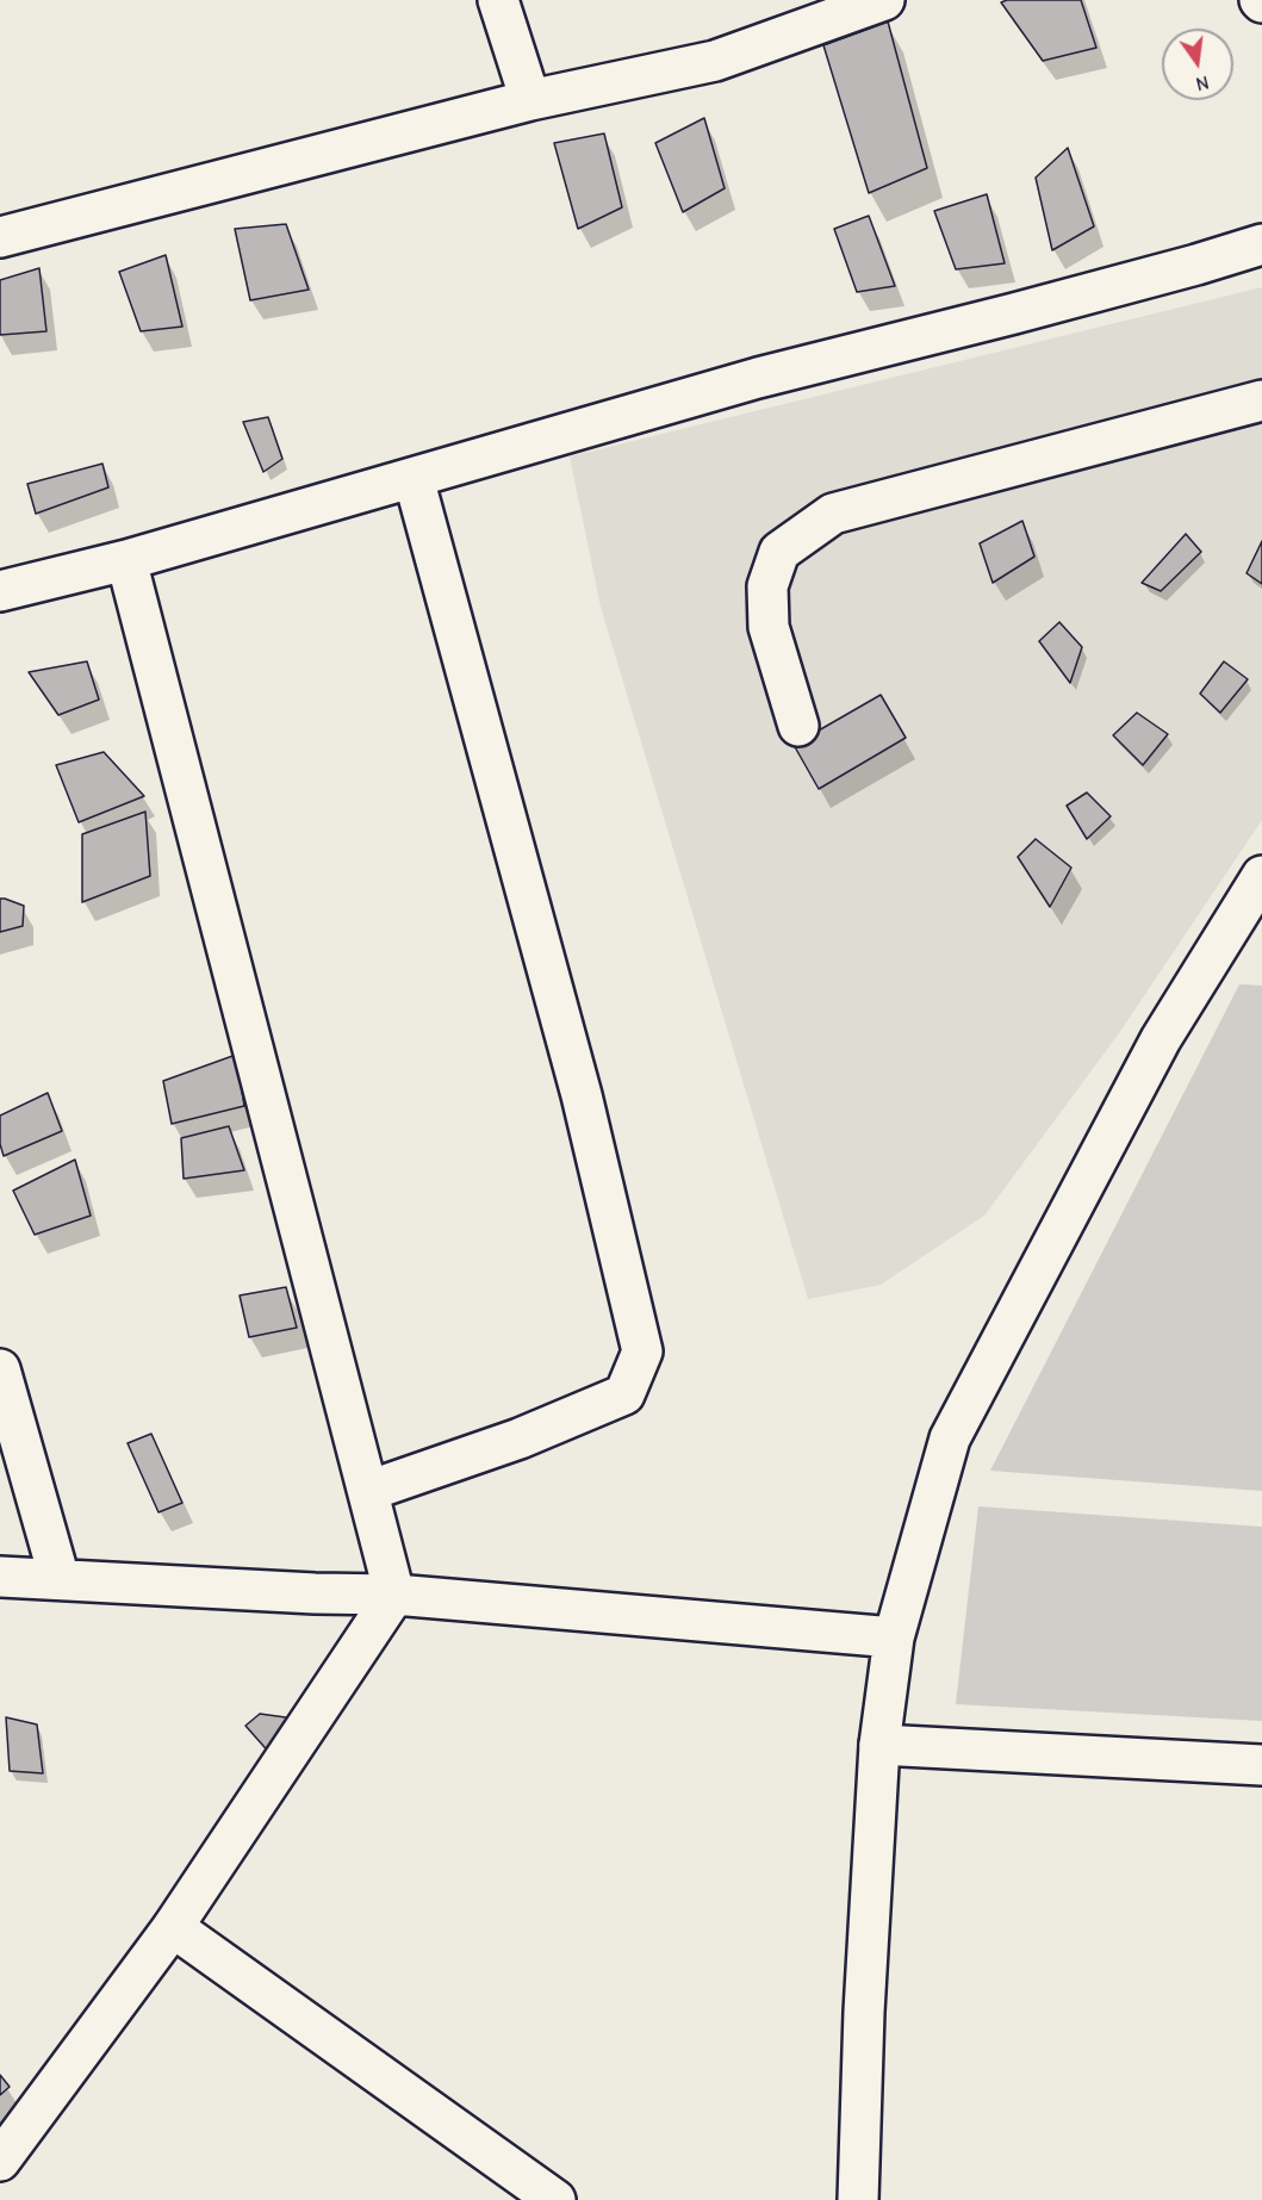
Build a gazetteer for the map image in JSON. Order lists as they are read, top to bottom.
{
  "north": "bottom"
}
